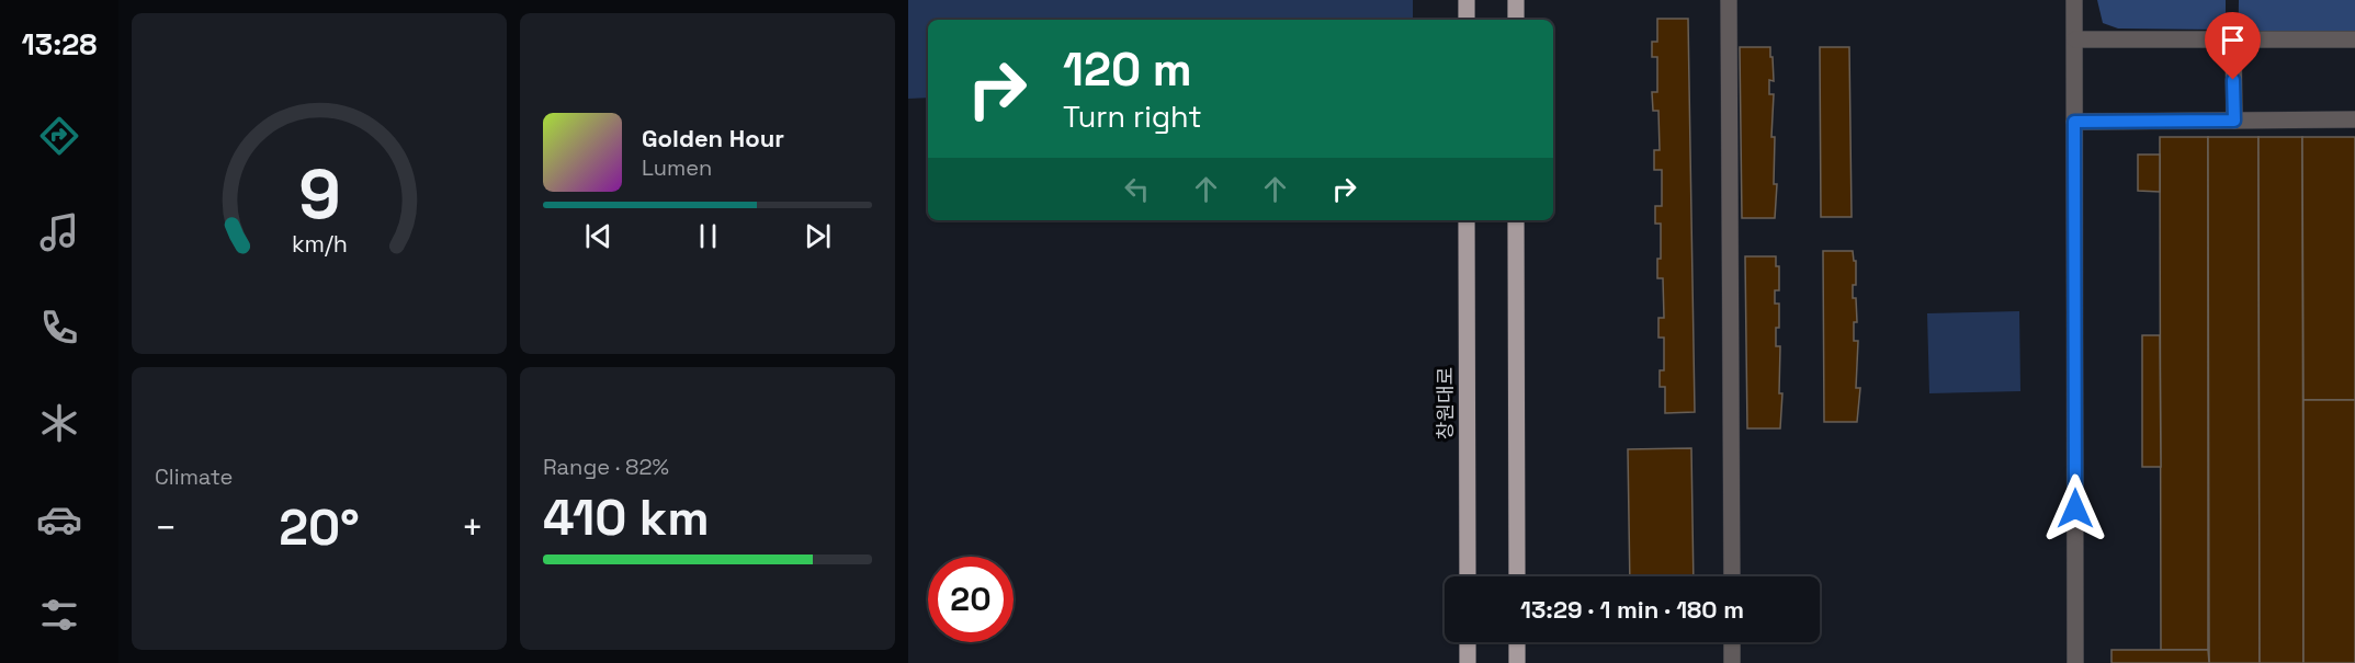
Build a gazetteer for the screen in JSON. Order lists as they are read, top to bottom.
{
  "streets": {
    "main road": ["창원대로"]
  },
  "page": {
    "tabs": "13:28",
    "turn": ["120 m", "Turn right"],
    "song": ["Golden Hour", "Lumen"],
    "tile": [
      "Climate",
      ["Range · 82%", "410 km"]
    ],
    "heat": ["−", "20°", "+"],
    "limit": "20",
    "trip": "13:29 · 1 min · 180 m",
    "gauge": ["9", "km/h"]
  }
}
